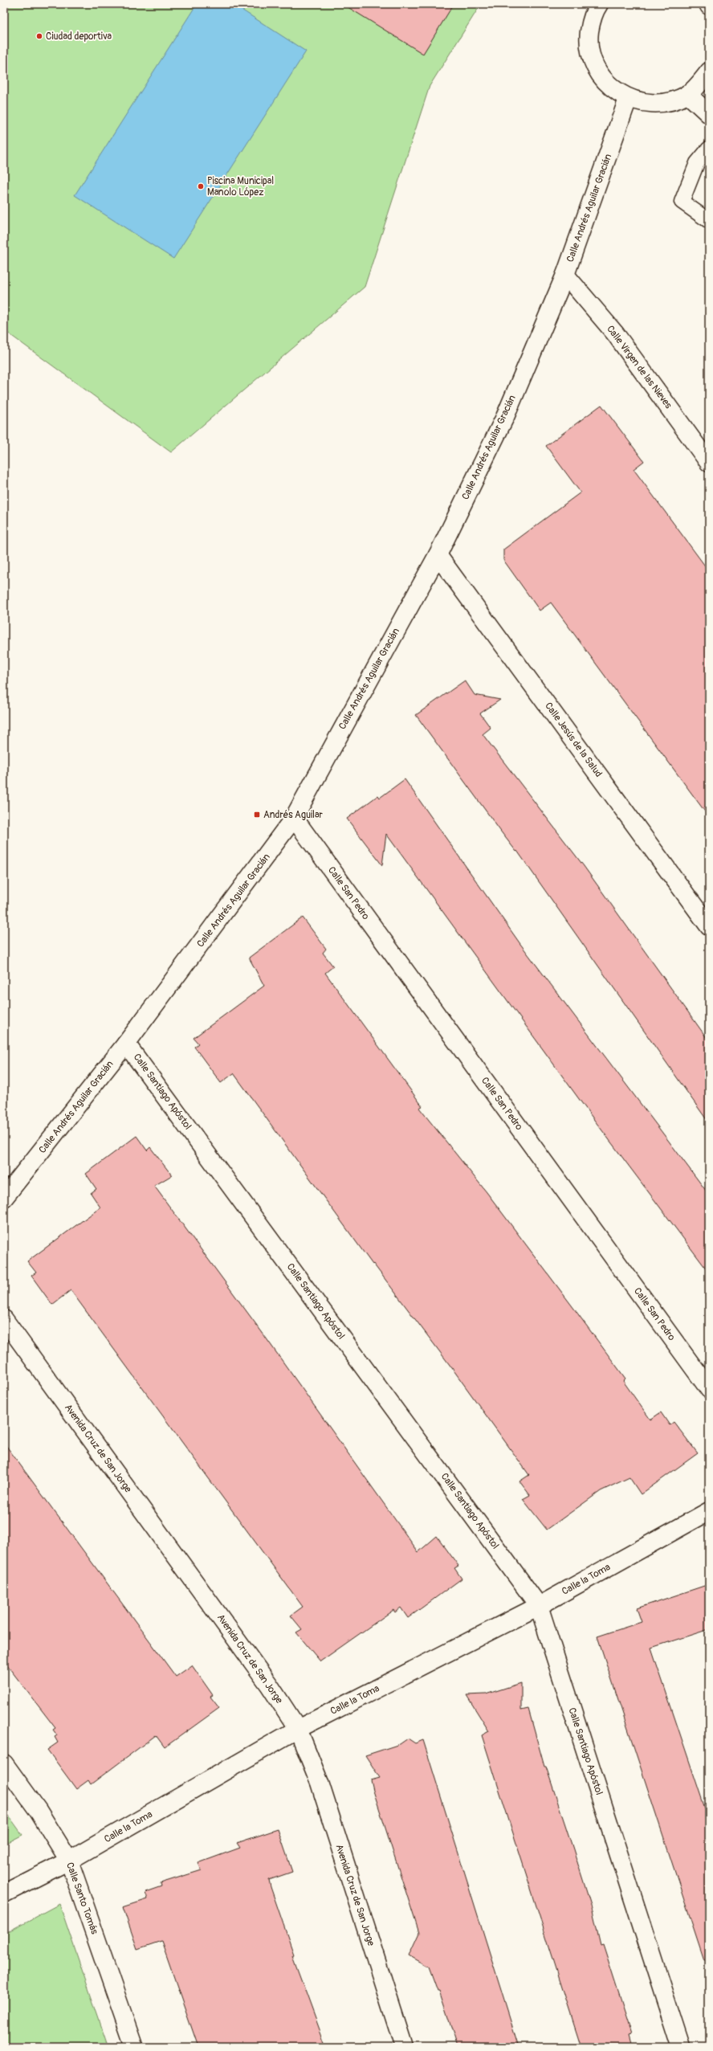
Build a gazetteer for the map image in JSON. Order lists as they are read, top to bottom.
{
  "streets": {
    "street": [
      "Calle Andrés Aguilar Gracián",
      "Calle Virgen de las Nieves",
      "Calle Jesús de la Salud",
      "Calle San Pedro",
      "Calle Santiago Apóstol",
      "Avenida Cruz de San Jorge",
      "Calle la Toma",
      "Calle Santo Tomás"
    ]
  },
  "crossings": [
    ["Calle Andrés Aguilar Gracián", "Calle Virgen de las Nieves"],
    ["Calle Andrés Aguilar Gracián", "Calle Jesús de la Salud"],
    ["Calle Andrés Aguilar Gracián", "Calle San Pedro"],
    ["Calle Andrés Aguilar Gracián", "Calle Santiago Apóstol"],
    ["Calle Santiago Apóstol", "Calle la Toma"],
    ["Avenida Cruz de San Jorge", "Calle la Toma"],
    ["Calle la Toma", "Calle Santo Tomás"]
  ],
  "places": {
    "other": ["Ciudad deportiva", "Piscina Municipal Manolo López"],
    "transit": ["Andrés Aguilar"]
  }
}
